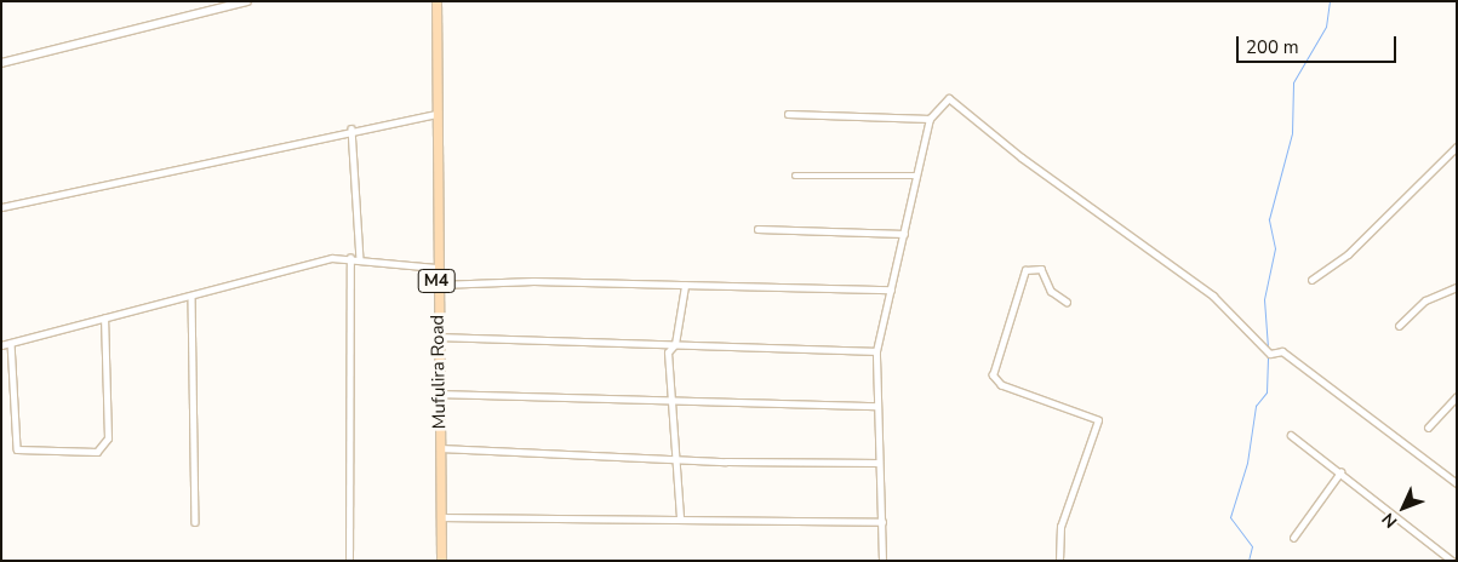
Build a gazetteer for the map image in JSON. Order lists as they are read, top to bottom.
{
  "streets": {
    "main road": ["M4", "Mufulira Road"]
  },
  "scale_bar": "200 m",
  "north": "bottom left"
}
